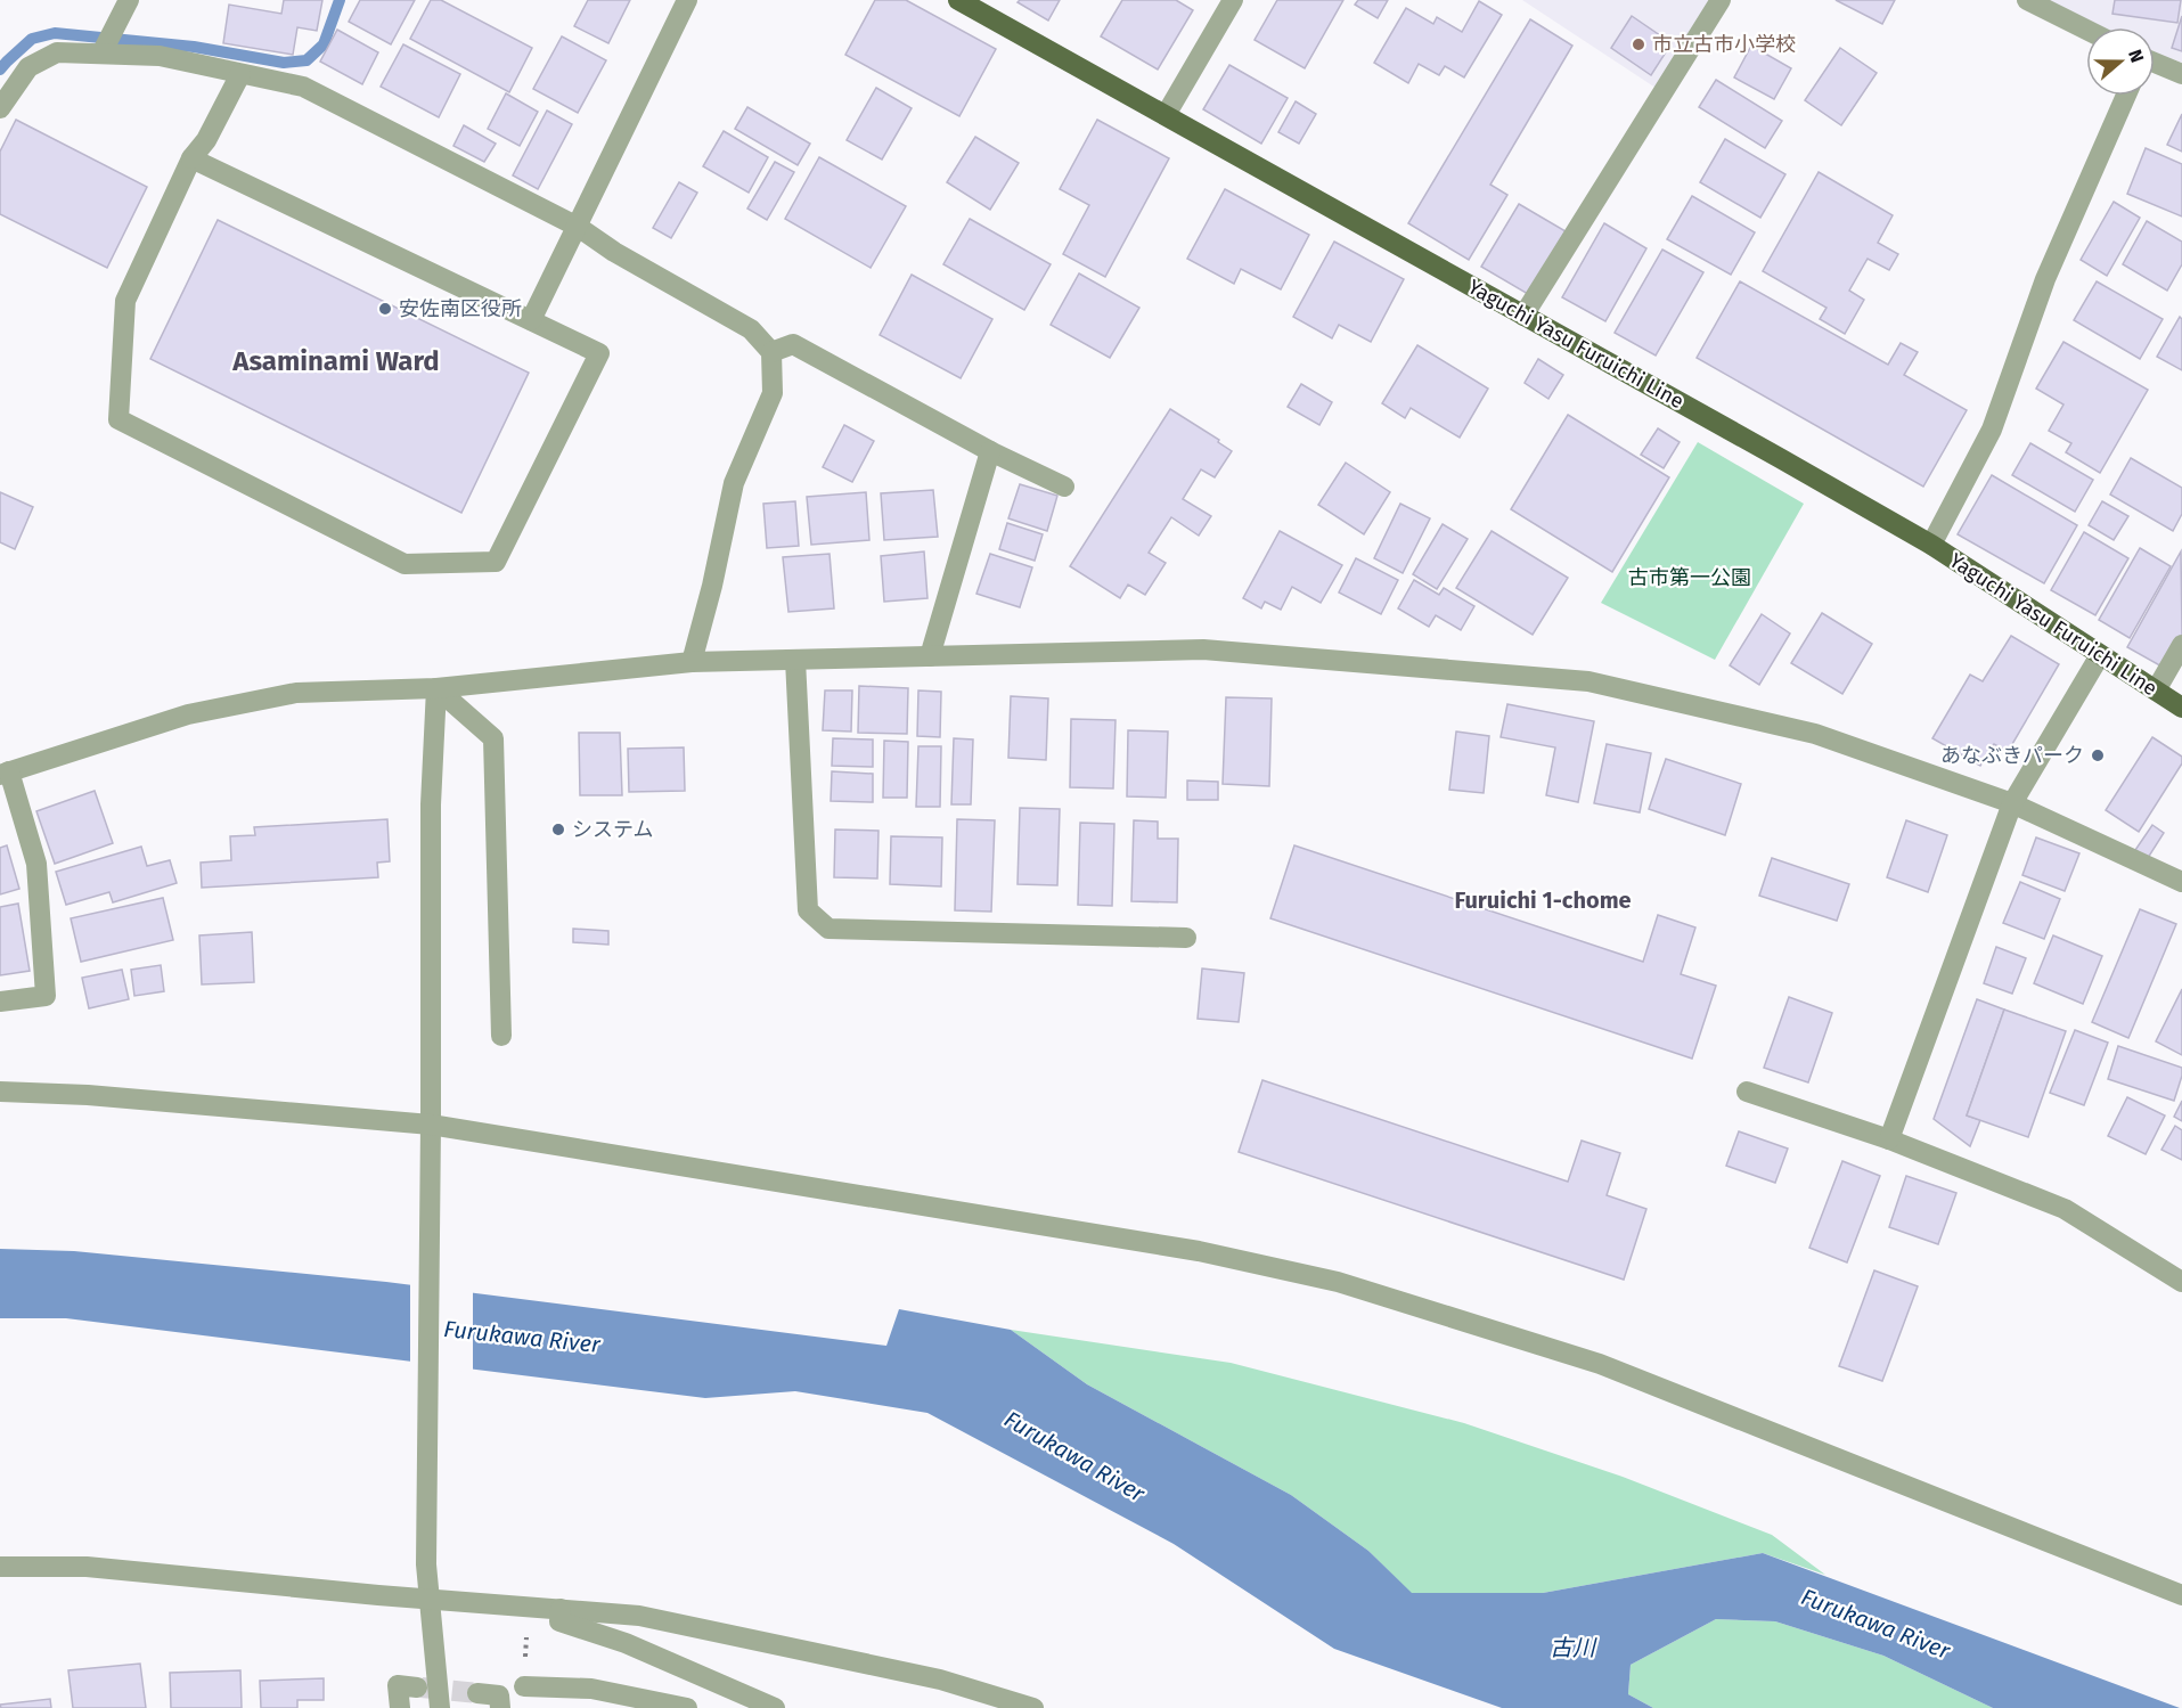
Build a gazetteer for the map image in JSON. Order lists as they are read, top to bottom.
{
  "streets": {
    "main road": ["Yaguchi Yasu Furuichi Line"]
  },
  "districts": ["Asaminami Ward", "Furuichi 1-chome"],
  "water": ["Furukawa River", "古川"],
  "parks": ["古市第一公園"],
  "places": [
    "市立古市小学校",
    "安佐南区役所",
    "あなぶきパーク",
    "システム"
  ],
  "north": "right"
}
